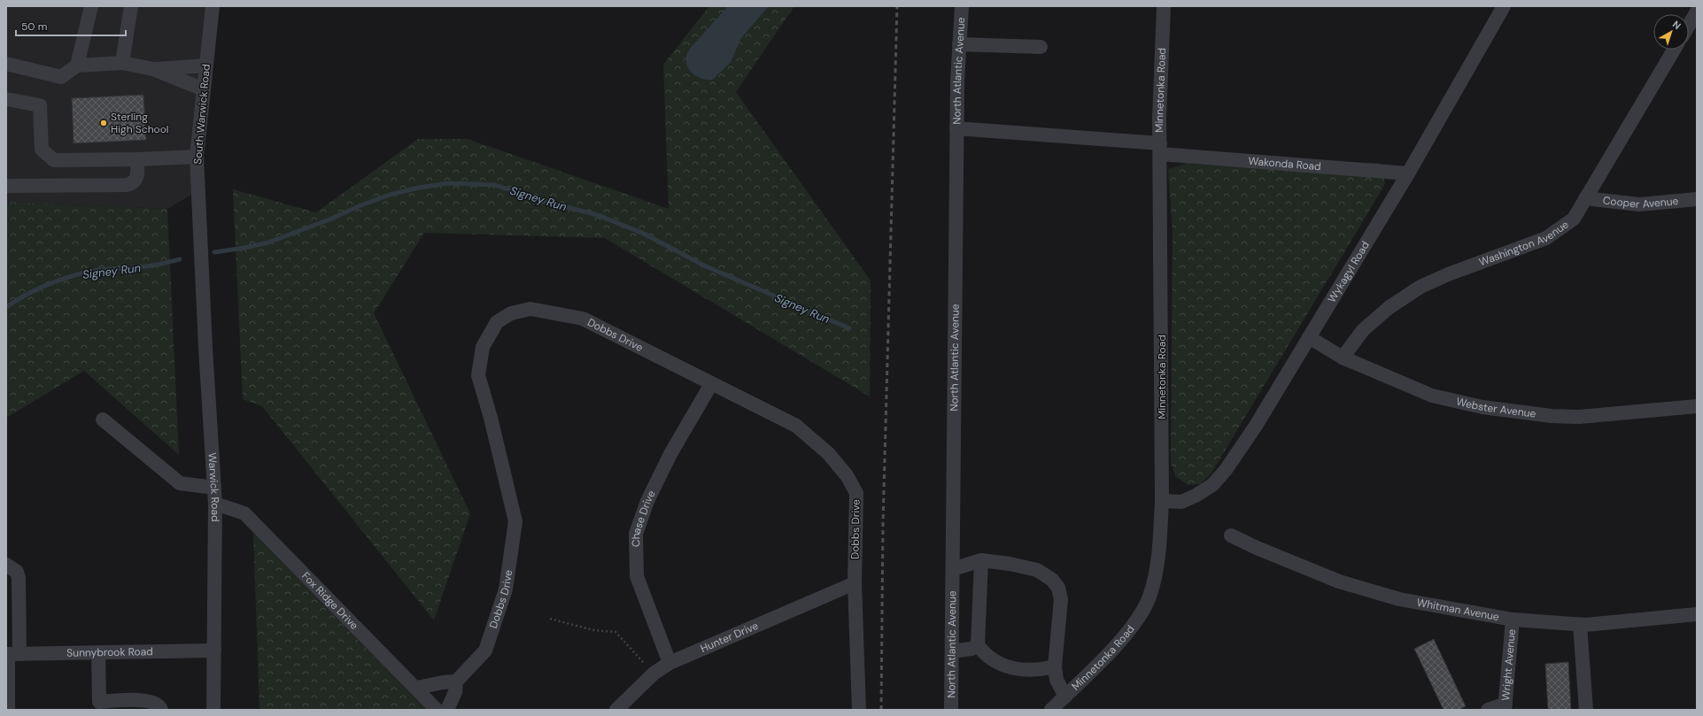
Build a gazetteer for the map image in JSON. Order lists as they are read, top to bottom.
{
  "streets": {
    "street": [
      "North Atlantic Avenue",
      "Minnetonka Road",
      "South Warwick Road",
      "Wakonda Road",
      "Cooper Avenue",
      "Washington Avenue",
      "Wykagyl Road",
      "Dobbs Drive",
      "Webster Avenue",
      "Warwick Road",
      "Chase Drive",
      "Fox Ridge Drive",
      "Whitman Avenue",
      "Hunter Drive",
      "Sunnybrook Road",
      "Wright Avenue"
    ]
  },
  "crossings": [
    ["North Atlantic Avenue", "Wakonda Road"],
    ["Minnetonka Road", "Wakonda Road"],
    ["Minnetonka Road", "Wykagyl Road"],
    ["South Warwick Road", "Warwick Road"],
    ["Wakonda Road", "Wykagyl Road"],
    ["Cooper Avenue", "Washington Avenue"],
    ["Washington Avenue", "Webster Avenue"],
    ["Wykagyl Road", "Webster Avenue"],
    ["Dobbs Drive", "Chase Drive"],
    ["Dobbs Drive", "Hunter Drive"],
    ["Warwick Road", "Fox Ridge Drive"],
    ["Warwick Road", "Sunnybrook Road"],
    ["Chase Drive", "Hunter Drive"],
    ["Whitman Avenue", "Wright Avenue"]
  ],
  "water": ["Signey Run"],
  "places": ["Sterling High School"],
  "scale_bar": "50 m",
  "north": "top right"
}
